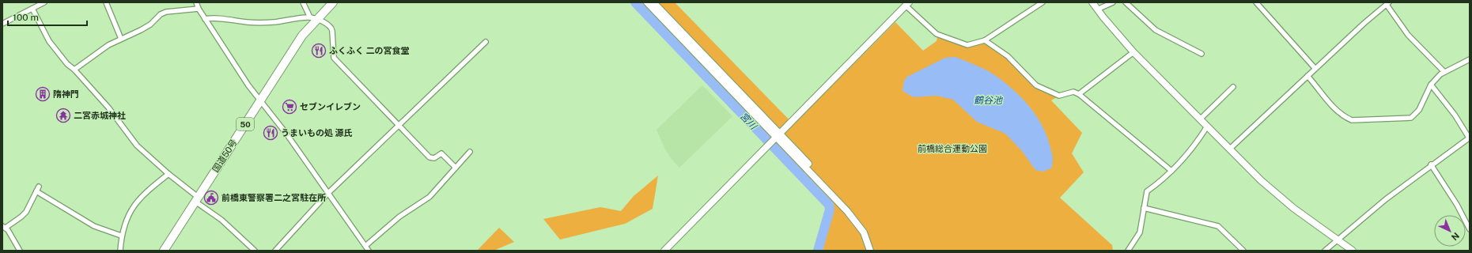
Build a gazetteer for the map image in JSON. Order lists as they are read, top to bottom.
{
  "streets": {
    "highway": ["50", "国道50号"]
  },
  "water": ["鶴谷池", "宮川"],
  "parks": ["前橋総合運動公園"],
  "places": {
    "restaurant": ["ふくふく 二の宮食堂", "うまいもの処 源氏"],
    "building": ["隋神門"],
    "supermarket": ["セブンイレブン"],
    "temple": ["二宮赤城神社"],
    "public building": ["前橋東警察署二之宮駐在所"]
  },
  "scale_bar": "100 m",
  "north": "bottom right"
}
